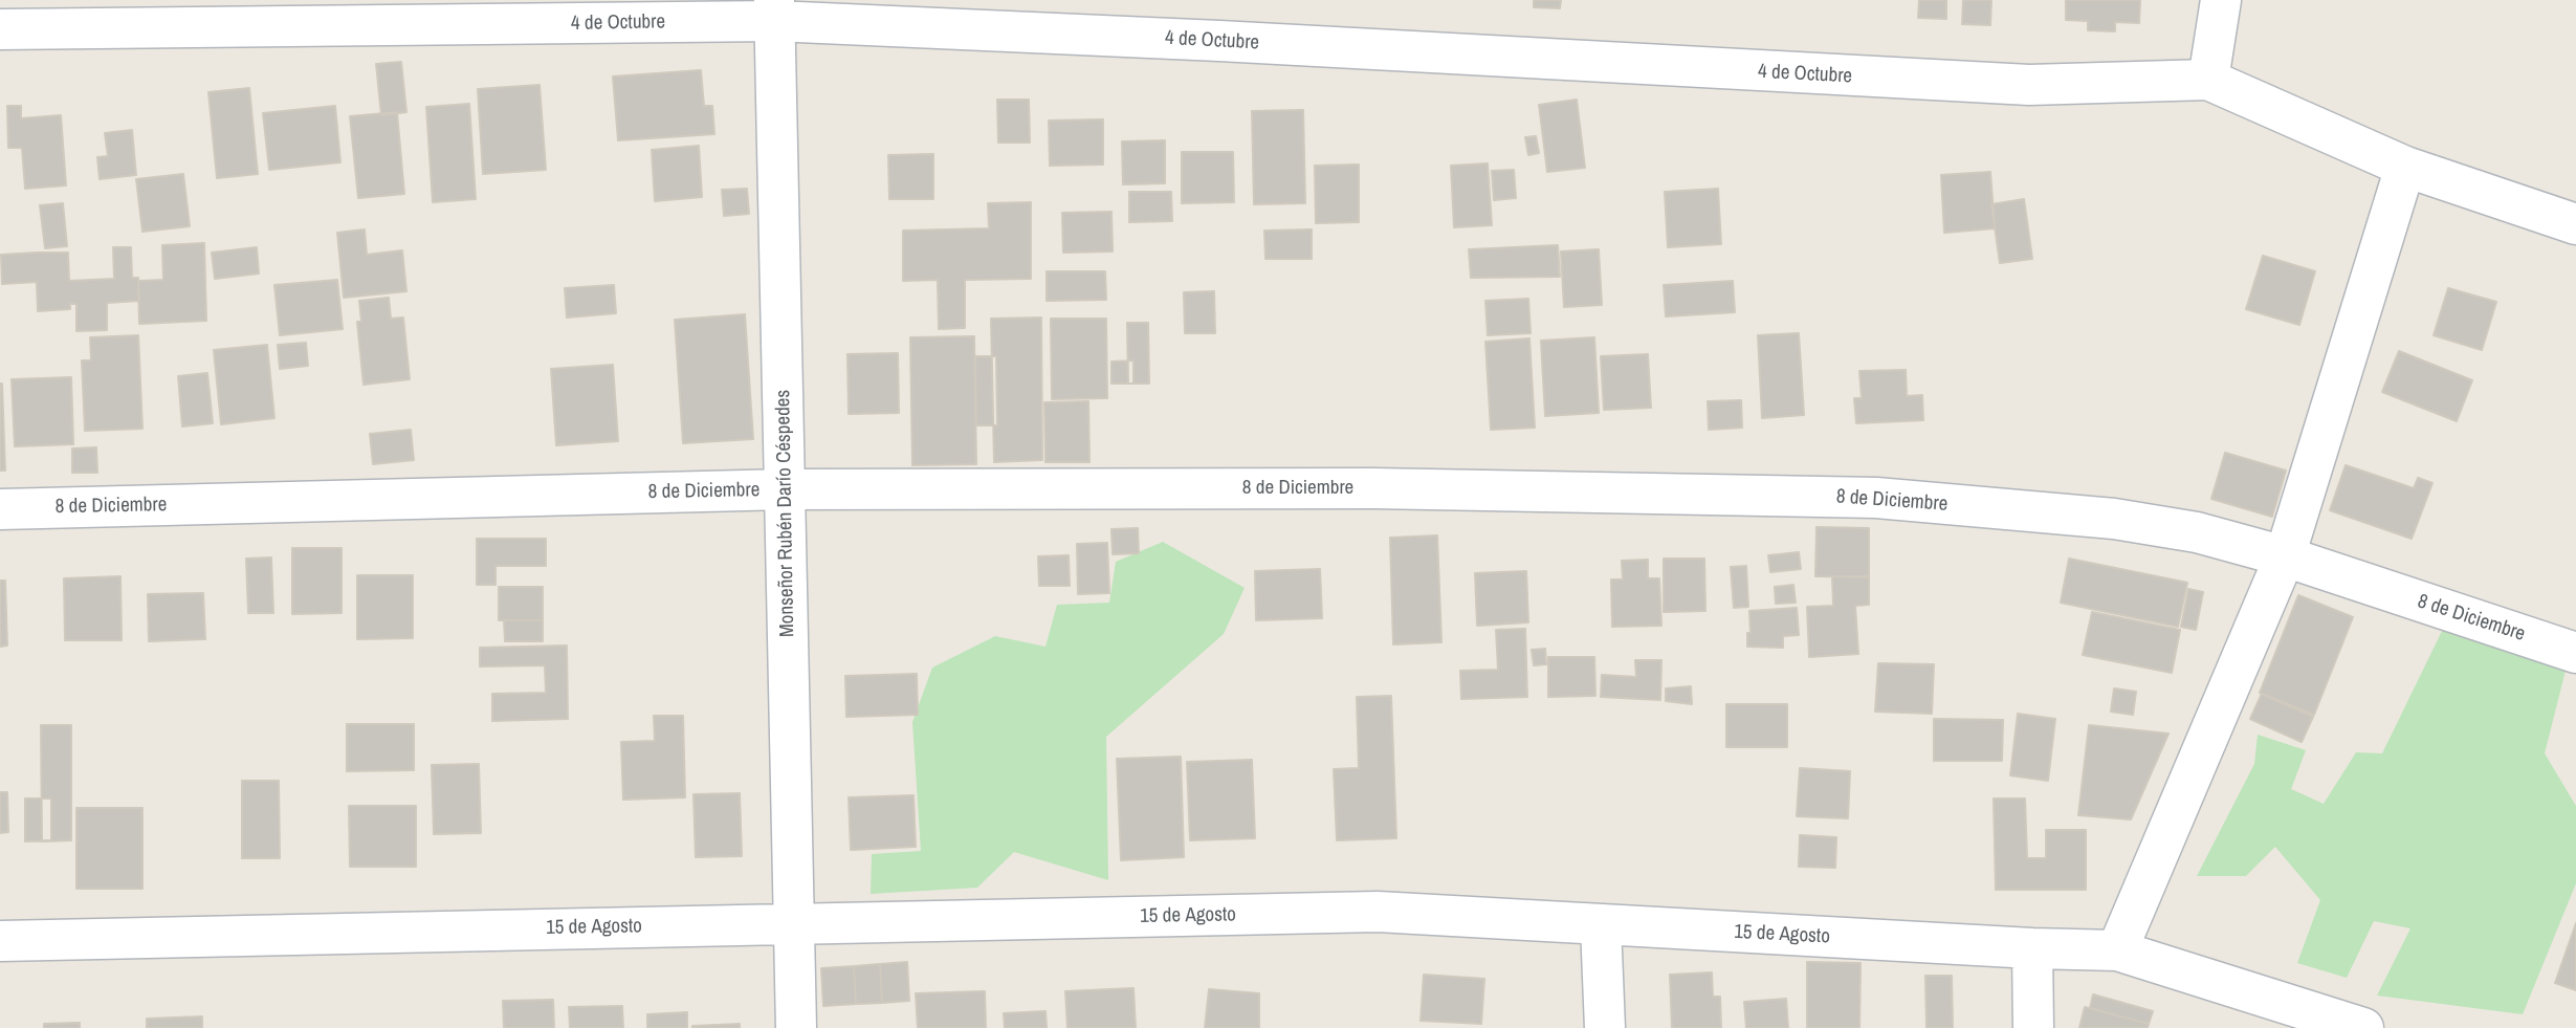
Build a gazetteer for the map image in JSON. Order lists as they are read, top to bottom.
{
  "streets": {
    "street": [
      "4 de Octubre",
      "8 de Diciembre",
      "Monseñor Rubén Darío Céspedes",
      "15 de Agosto"
    ]
  },
  "crossings": [
    ["4 de Octubre", "Monseñor Rubén Darío Céspedes"],
    ["8 de Diciembre", "Monseñor Rubén Darío Céspedes"],
    ["Monseñor Rubén Darío Céspedes", "15 de Agosto"]
  ]
}
